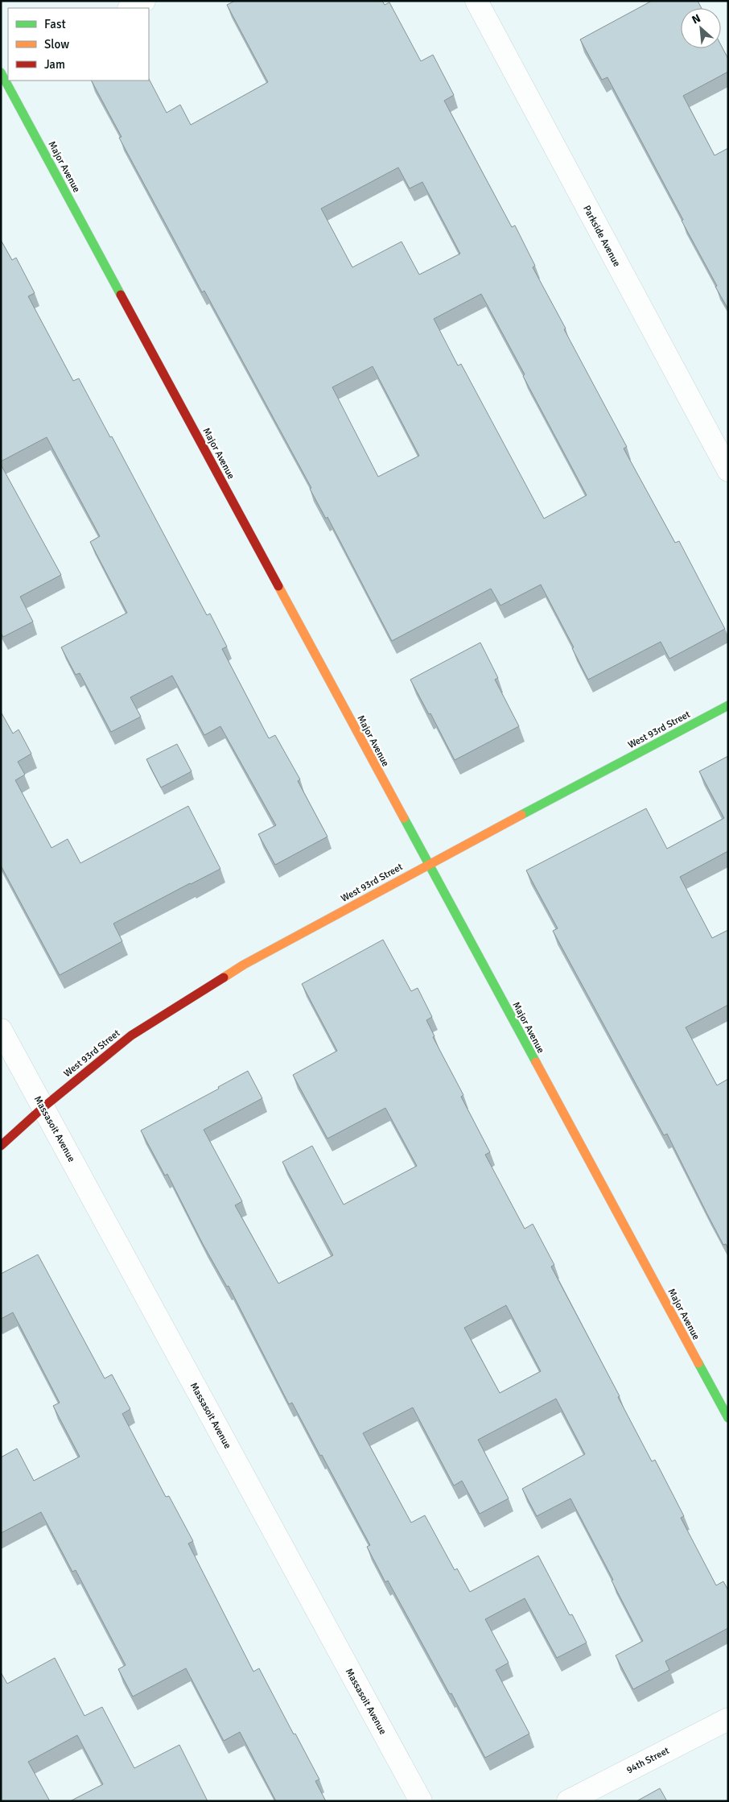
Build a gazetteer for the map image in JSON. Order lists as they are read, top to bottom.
{
  "streets": {
    "street": [
      "Major Avenue",
      "Parkside Avenue",
      "West 93rd Street",
      "Massasoit Avenue",
      "94th Street"
    ]
  },
  "crossings": [
    ["Major Avenue", "West 93rd Street"],
    ["West 93rd Street", "Massasoit Avenue"]
  ],
  "legend": ["Fast", "Slow", "Jam"],
  "north": "top left"
}
